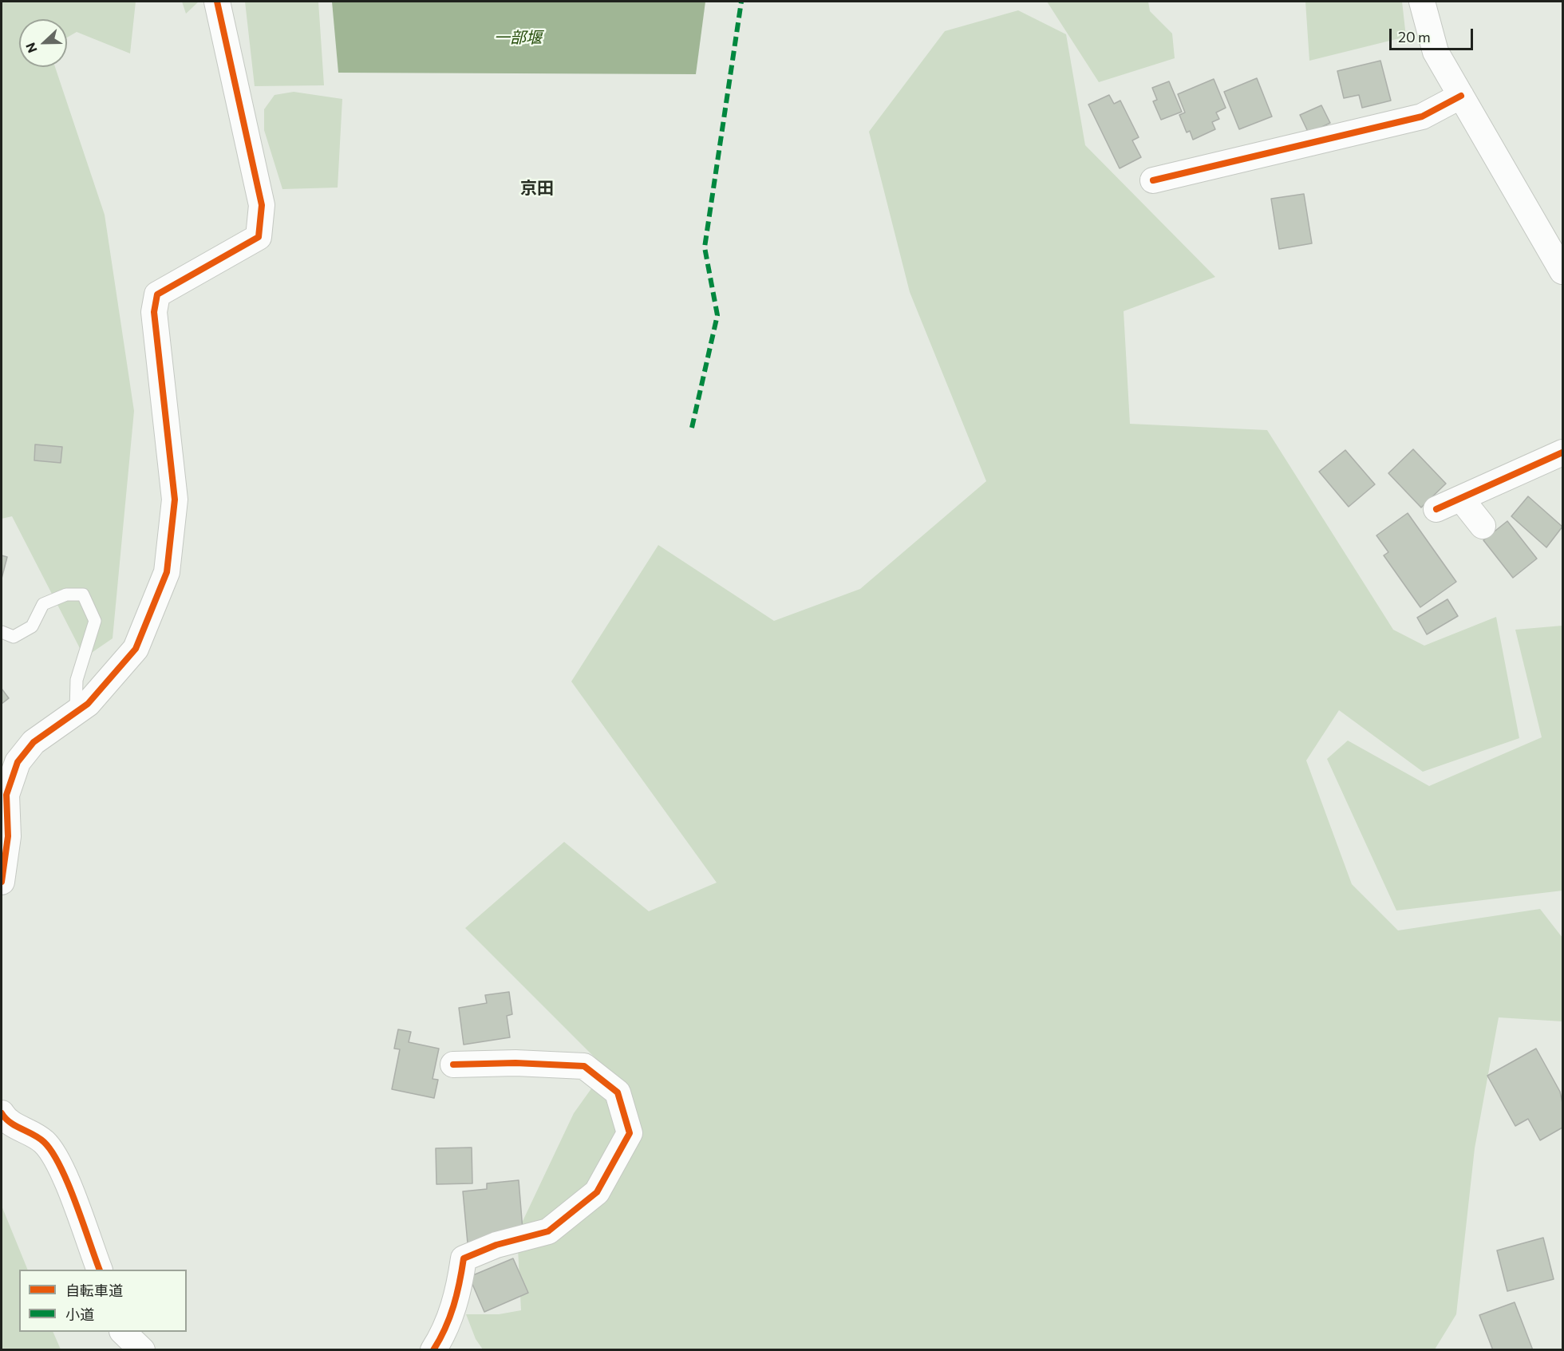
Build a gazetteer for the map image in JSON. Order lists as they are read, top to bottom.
{
  "districts": ["京田"],
  "water": ["一部堰"],
  "legend": ["自転車道", "小道"],
  "scale_bar": "20 m",
  "north": "left"
}
